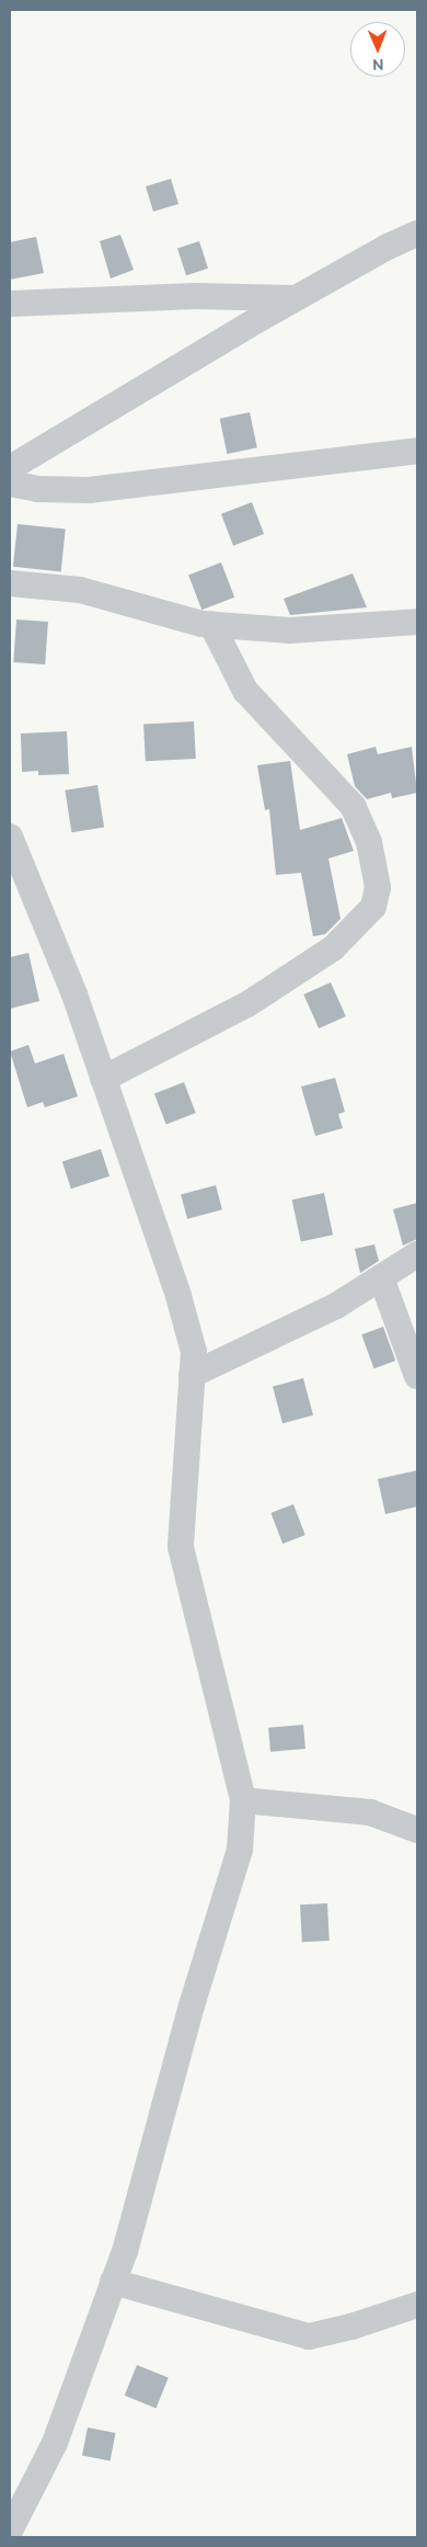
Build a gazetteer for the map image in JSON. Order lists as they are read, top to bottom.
{
  "north": "bottom"
}
